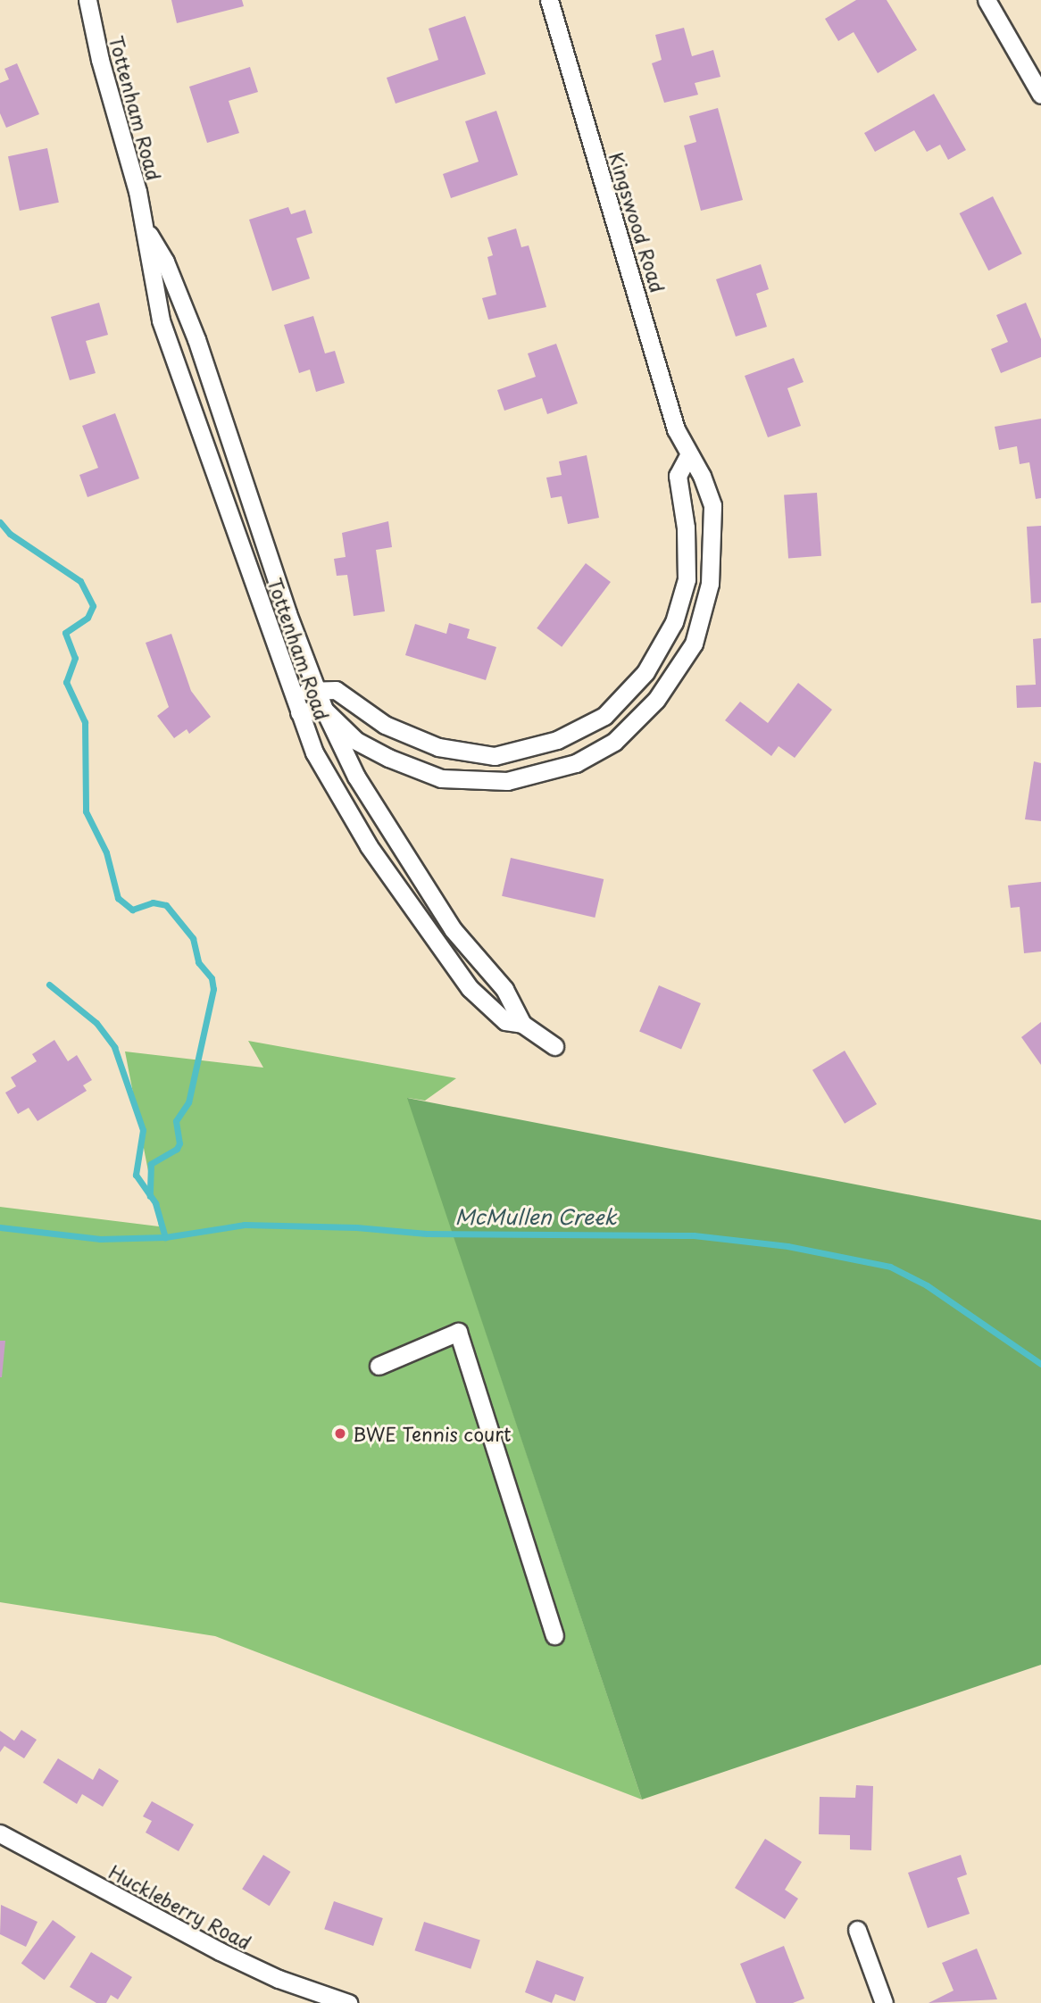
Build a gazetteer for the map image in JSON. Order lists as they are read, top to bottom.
{
  "streets": {
    "street": ["Tottenham Road", "Kingswood Road", "Huckleberry Road"]
  },
  "crossings": [
    ["Tottenham Road", "Kingswood Road"]
  ],
  "water": ["McMullen Creek"],
  "places": ["BWE Tennis court"]
}
